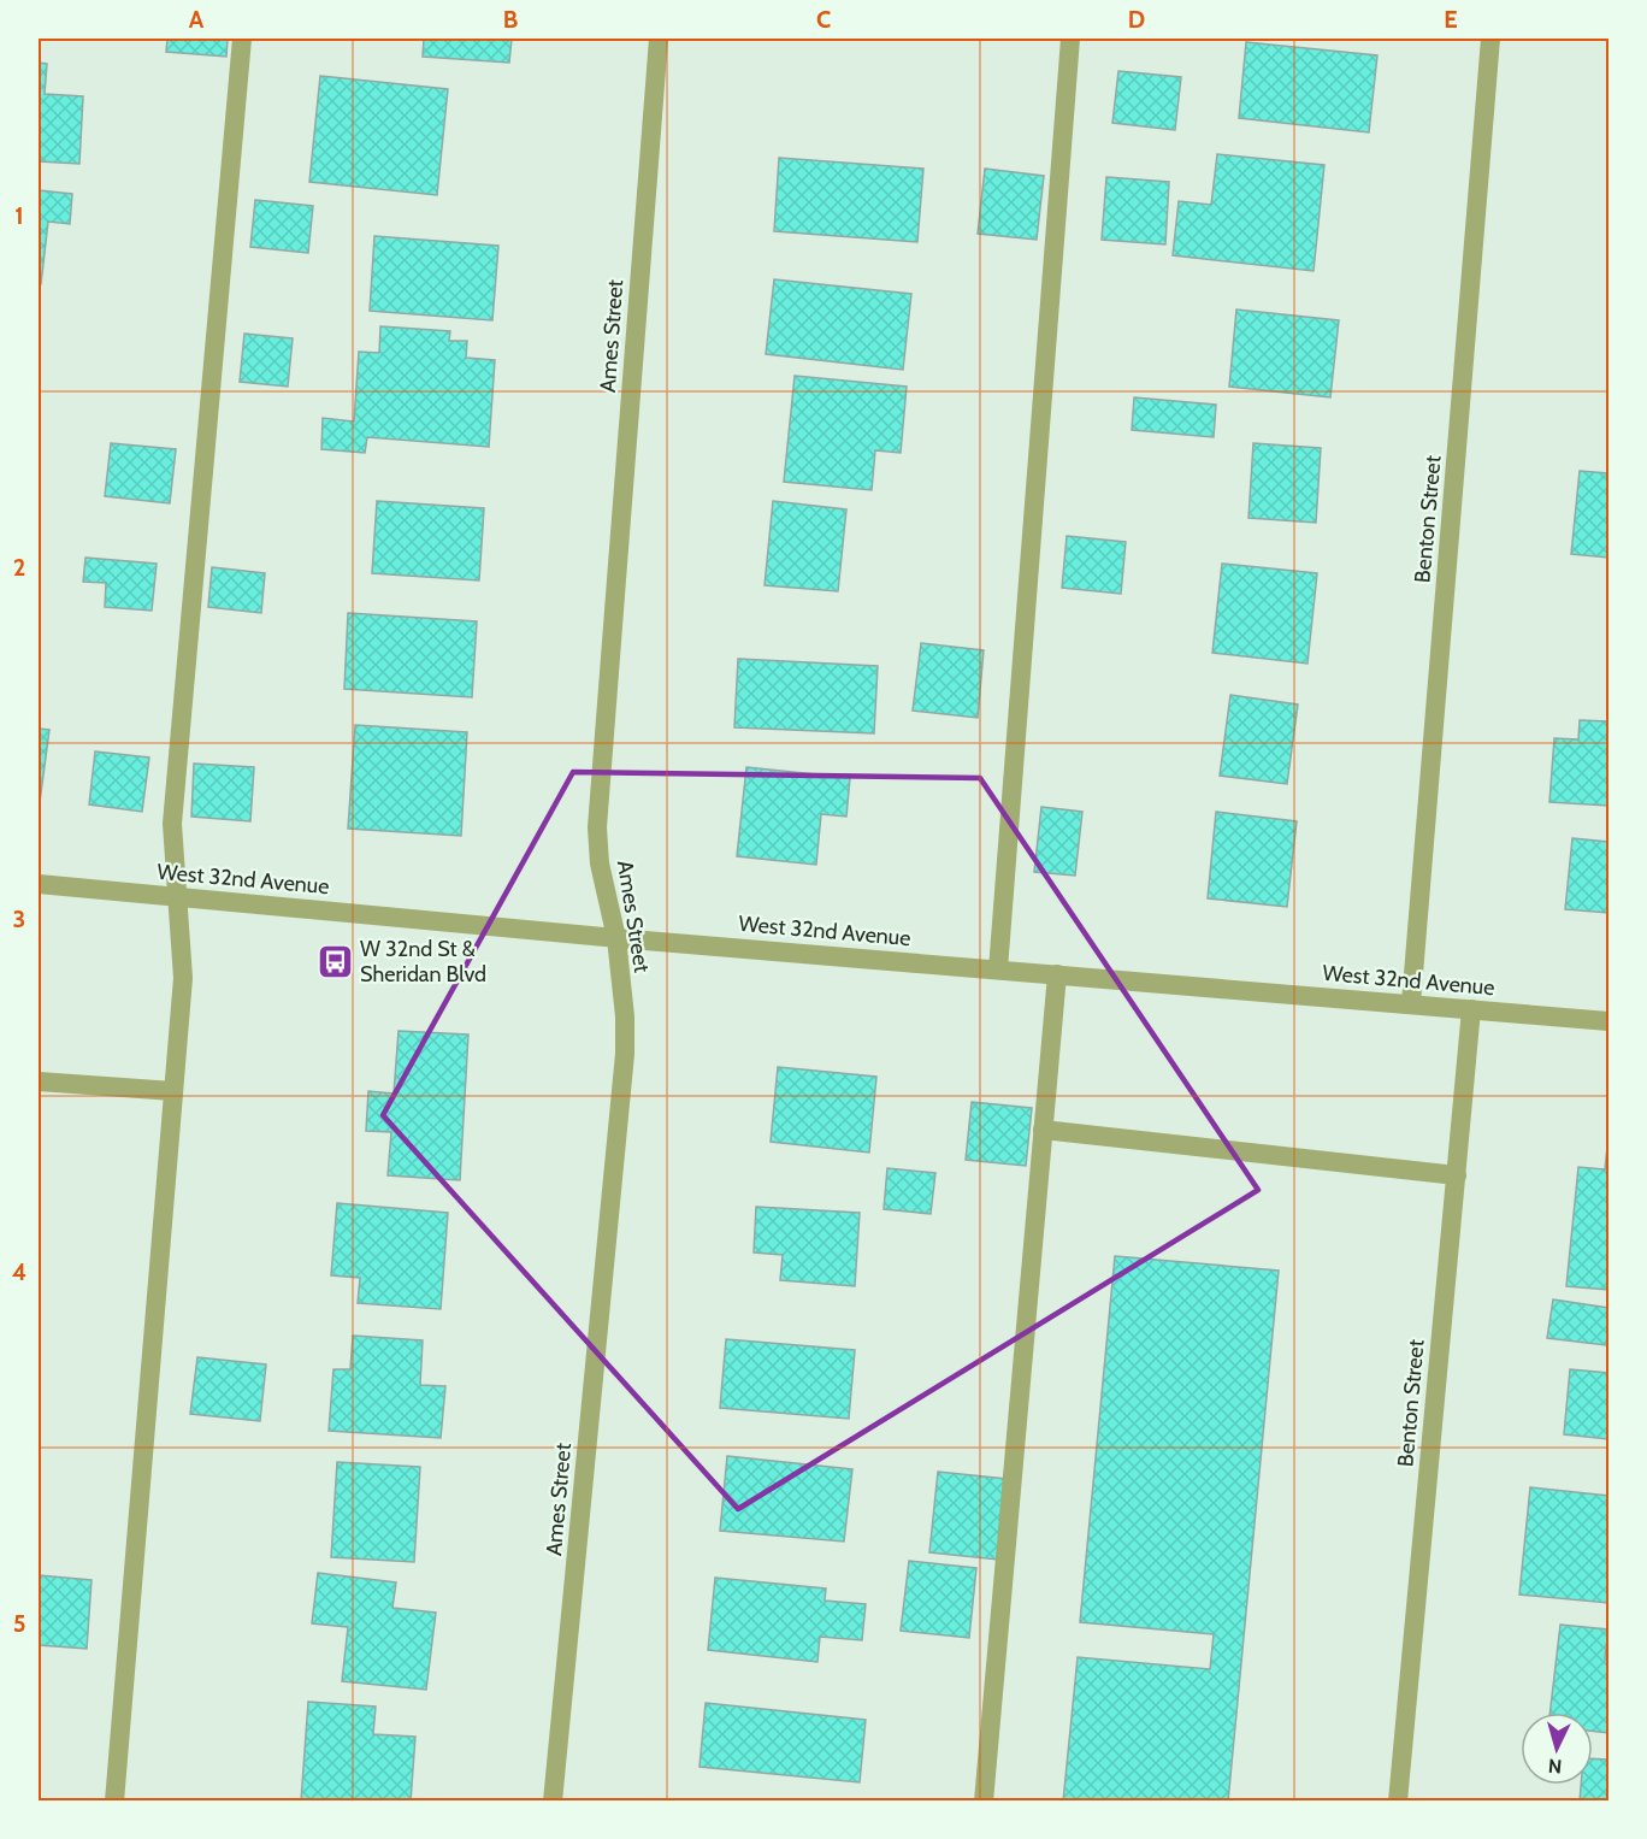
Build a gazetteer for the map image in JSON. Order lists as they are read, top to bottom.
{
  "streets": {
    "street": ["Ames Street", "Benton Street", "West 32nd Avenue"]
  },
  "crossings": [
    ["Ames Street", "West 32nd Avenue"],
    ["Benton Street", "West 32nd Avenue"]
  ],
  "places": {
    "bus stop": ["W 32nd St & Sheridan Blvd"]
  },
  "north": "bottom",
  "grid": {
    "columns": [
      "A",
      "B",
      "C",
      "D",
      "E"
    ],
    "rows": [
      "1",
      "2",
      "3",
      "4",
      "5"
    ]
  }
}
